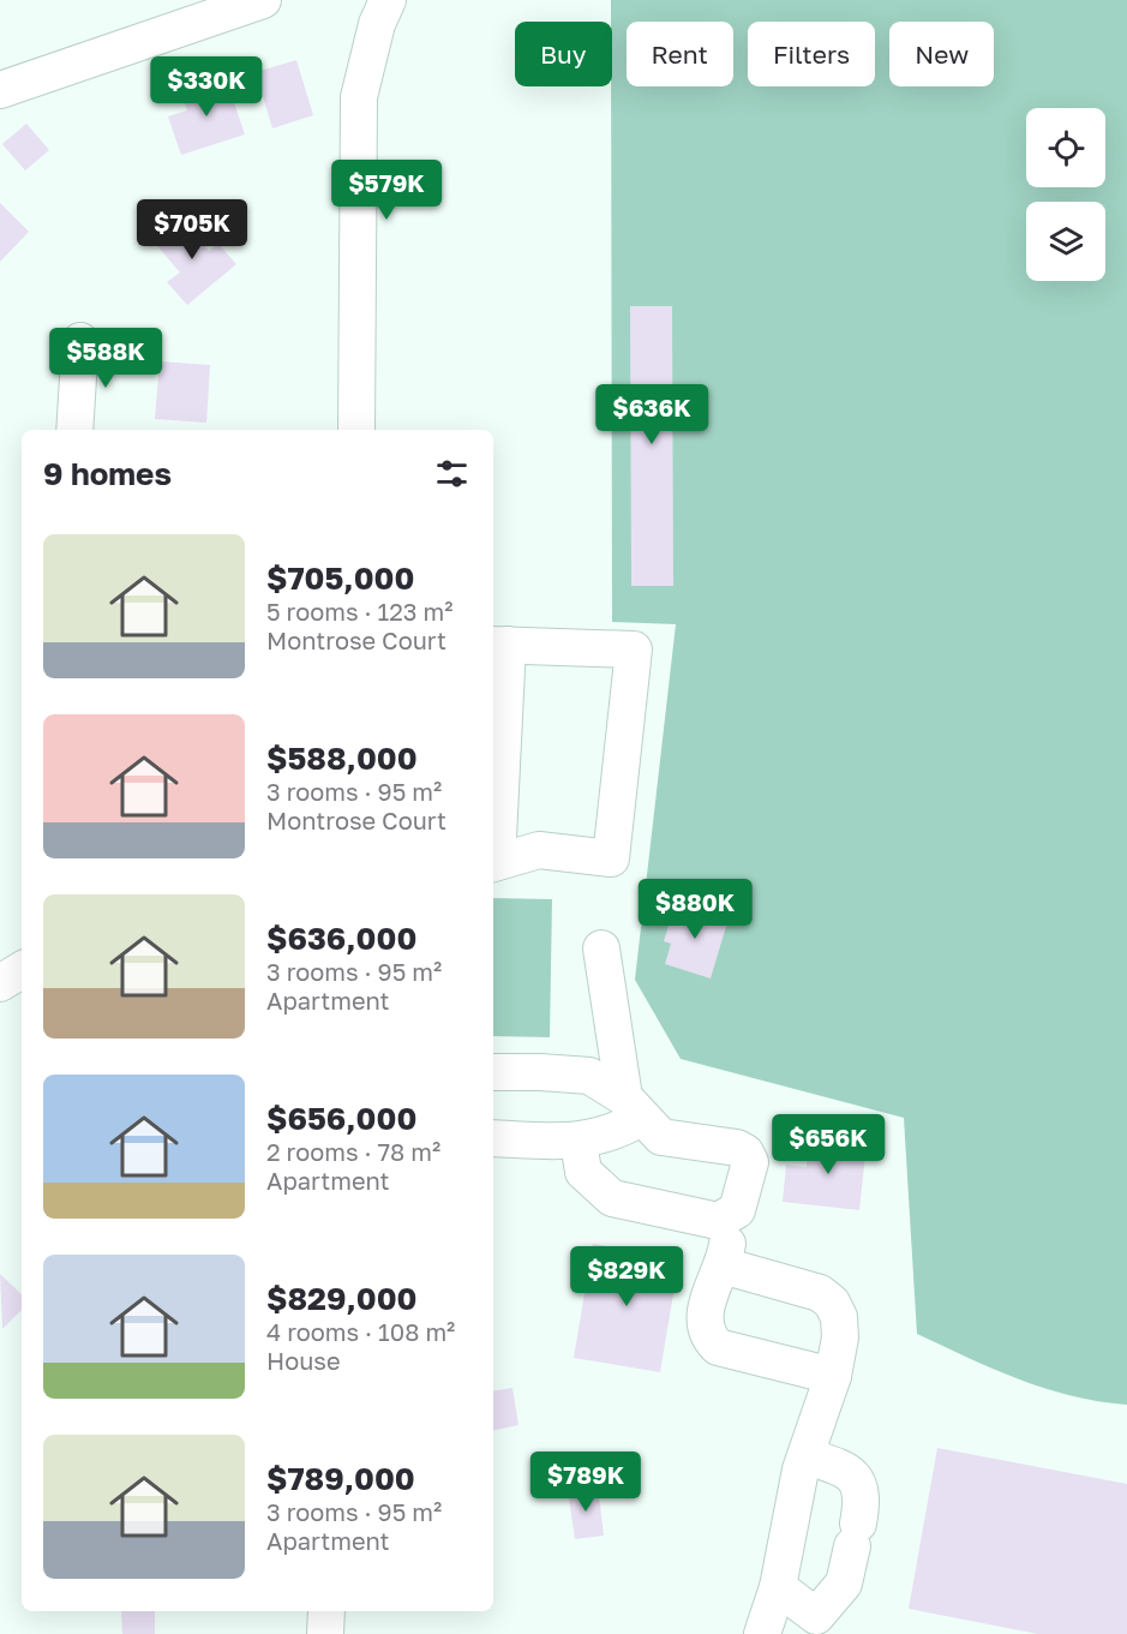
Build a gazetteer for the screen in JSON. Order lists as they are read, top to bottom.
{
  "page": {
    "chip": [
      "Buy",
      "Rent",
      "Filters",
      "New"
    ],
    "price": [
      "$330K",
      "$579K",
      "$705K",
      "$588K",
      "$636K",
      "$880K",
      "$656K",
      "$829K",
      "$789K"
    ],
    "heading": "9 homes",
    "list": [
      {
        "name": "$705,000",
        "note": "5 rooms · 123 m² · Montrose Court"
      },
      {
        "name": "$588,000",
        "note": "3 rooms · 95 m² · Montrose Court"
      },
      {
        "name": "$636,000",
        "note": "3 rooms · 95 m² · Apartment"
      },
      {
        "name": "$656,000",
        "note": "2 rooms · 78 m² · Apartment"
      },
      {
        "name": "$829,000",
        "note": "4 rooms · 108 m² · House"
      },
      {
        "name": "$789,000",
        "note": "3 rooms · 95 m² · Apartment"
      }
    ]
  }
}
